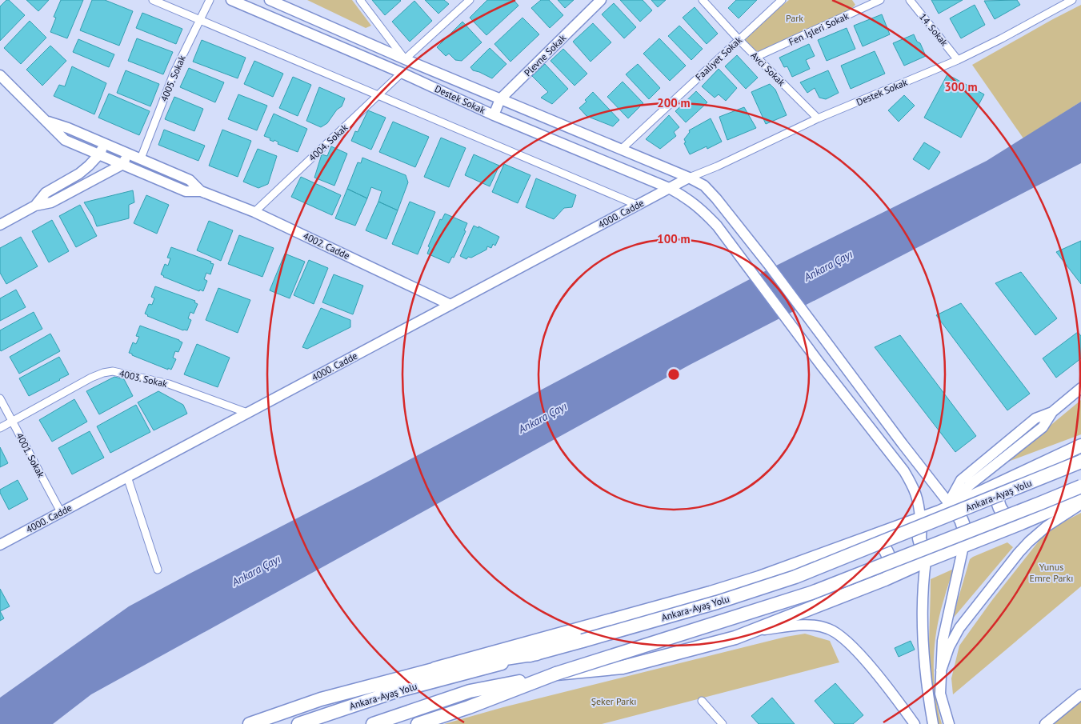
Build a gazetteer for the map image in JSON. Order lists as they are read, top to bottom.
{
  "streets": {
    "highway": ["Ankara-Ayaş Yolu"],
    "street": [
      "Fen İşleri Sokak",
      "14. Sokak",
      "Plevne Sokak",
      "Faaliyet Sokak",
      "Avci Sokak",
      "4005. Sokak",
      "Destek Sokak",
      "4004. Sokak",
      "4000. Cadde",
      "4002. Cadde",
      "4003. Sokak",
      "4001. Sokak"
    ]
  },
  "crossings": [
    ["Fen İşleri Sokak", "Avci Sokak"],
    ["14. Sokak", "Destek Sokak"],
    ["Plevne Sokak", "Destek Sokak"],
    ["Faaliyet Sokak", "Avci Sokak"],
    ["Faaliyet Sokak", "Destek Sokak"],
    ["Avci Sokak", "Destek Sokak"],
    ["4005. Sokak", "4002. Cadde"],
    ["Destek Sokak", "4004. Sokak"],
    ["Destek Sokak", "4000. Cadde"],
    ["4004. Sokak", "4002. Cadde"],
    ["4000. Cadde", "4002. Cadde"],
    ["4000. Cadde", "4003. Sokak"],
    ["4000. Cadde", "4001. Sokak"],
    ["4003. Sokak", "4001. Sokak"]
  ],
  "water": ["Ankara Çayı"],
  "parks": ["Park", "Yunus Emre Parkı", "Şeker Parkı"],
  "rings": ["300 m", "200 m", "100 m"]
}
